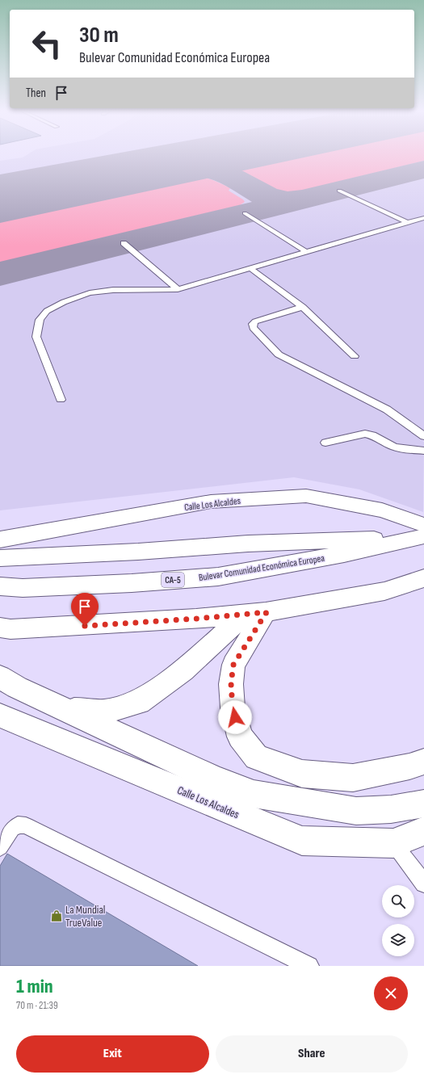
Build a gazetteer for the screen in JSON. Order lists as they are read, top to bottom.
{
  "streets": {
    "main road": ["Calle Los Alcaldes", "Bulevar Comunidad Económica Europea", "CA-5"]
  },
  "crossings": [
    ["Calle Los Alcaldes", "Bulevar Comunidad Económica Europea"]
  ],
  "places": {
    "shop": ["La Mundial TrueValue"]
  },
  "page": {
    "turn": ["30 m", "Bulevar Comunidad Económica Europea"],
    "then": "Then",
    "heading": ["1 min", "70 m · 21:39"],
    "buttons": ["Exit", "Share"]
  }
}
